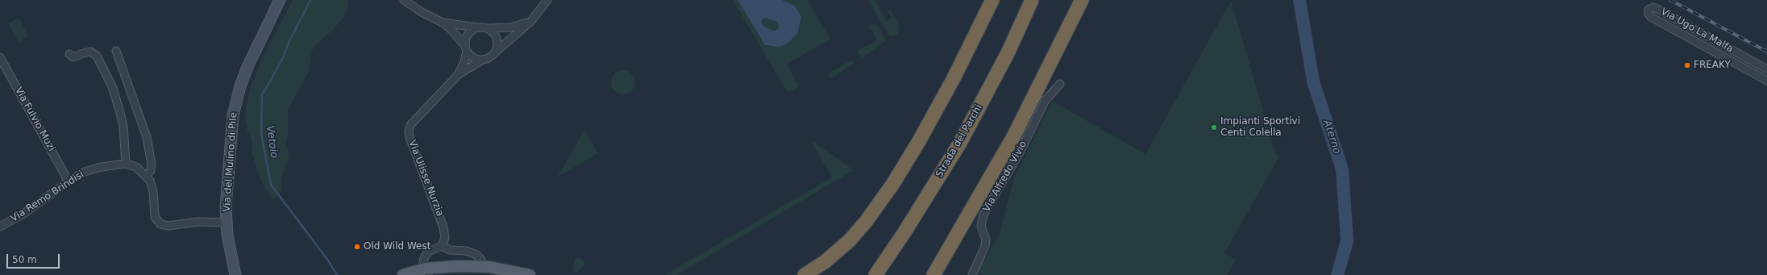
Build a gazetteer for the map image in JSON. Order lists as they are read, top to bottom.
{
  "streets": {
    "highway": ["Strada dei Parchi"],
    "street": [
      "Via Ugo La Malfa",
      "Via Fulvio Muzi",
      "Via del Mulino di Pile",
      "Via Alfredo Vivio",
      "Via Ulisse Nurzia",
      "Via Remo Brindisi"
    ]
  },
  "crossings": [
    ["Via Fulvio Muzi", "Via Remo Brindisi"]
  ],
  "water": ["Aterno", "Vetoio"],
  "places": ["FREAKY", "Impianti Sportivi Centi Colella", "Old Wild West"],
  "scale_bar": "50 m"
}
